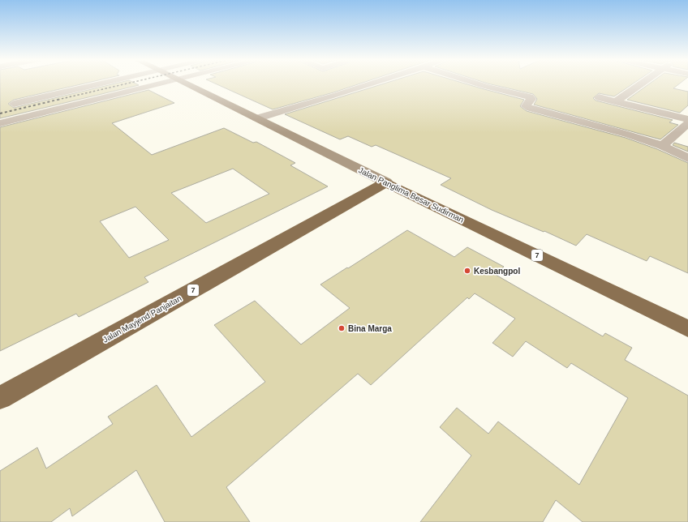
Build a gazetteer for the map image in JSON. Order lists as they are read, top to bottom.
{
  "streets": {
    "highway": ["Jalan Panglima Besar Sudirman", "7", "Jalan Mayjend Panjaitan"]
  },
  "crossings": [
    ["Jalan Panglima Besar Sudirman", "Jalan Mayjend Panjaitan"]
  ],
  "places": ["Kesbangpol", "Bina Marga"]
}
